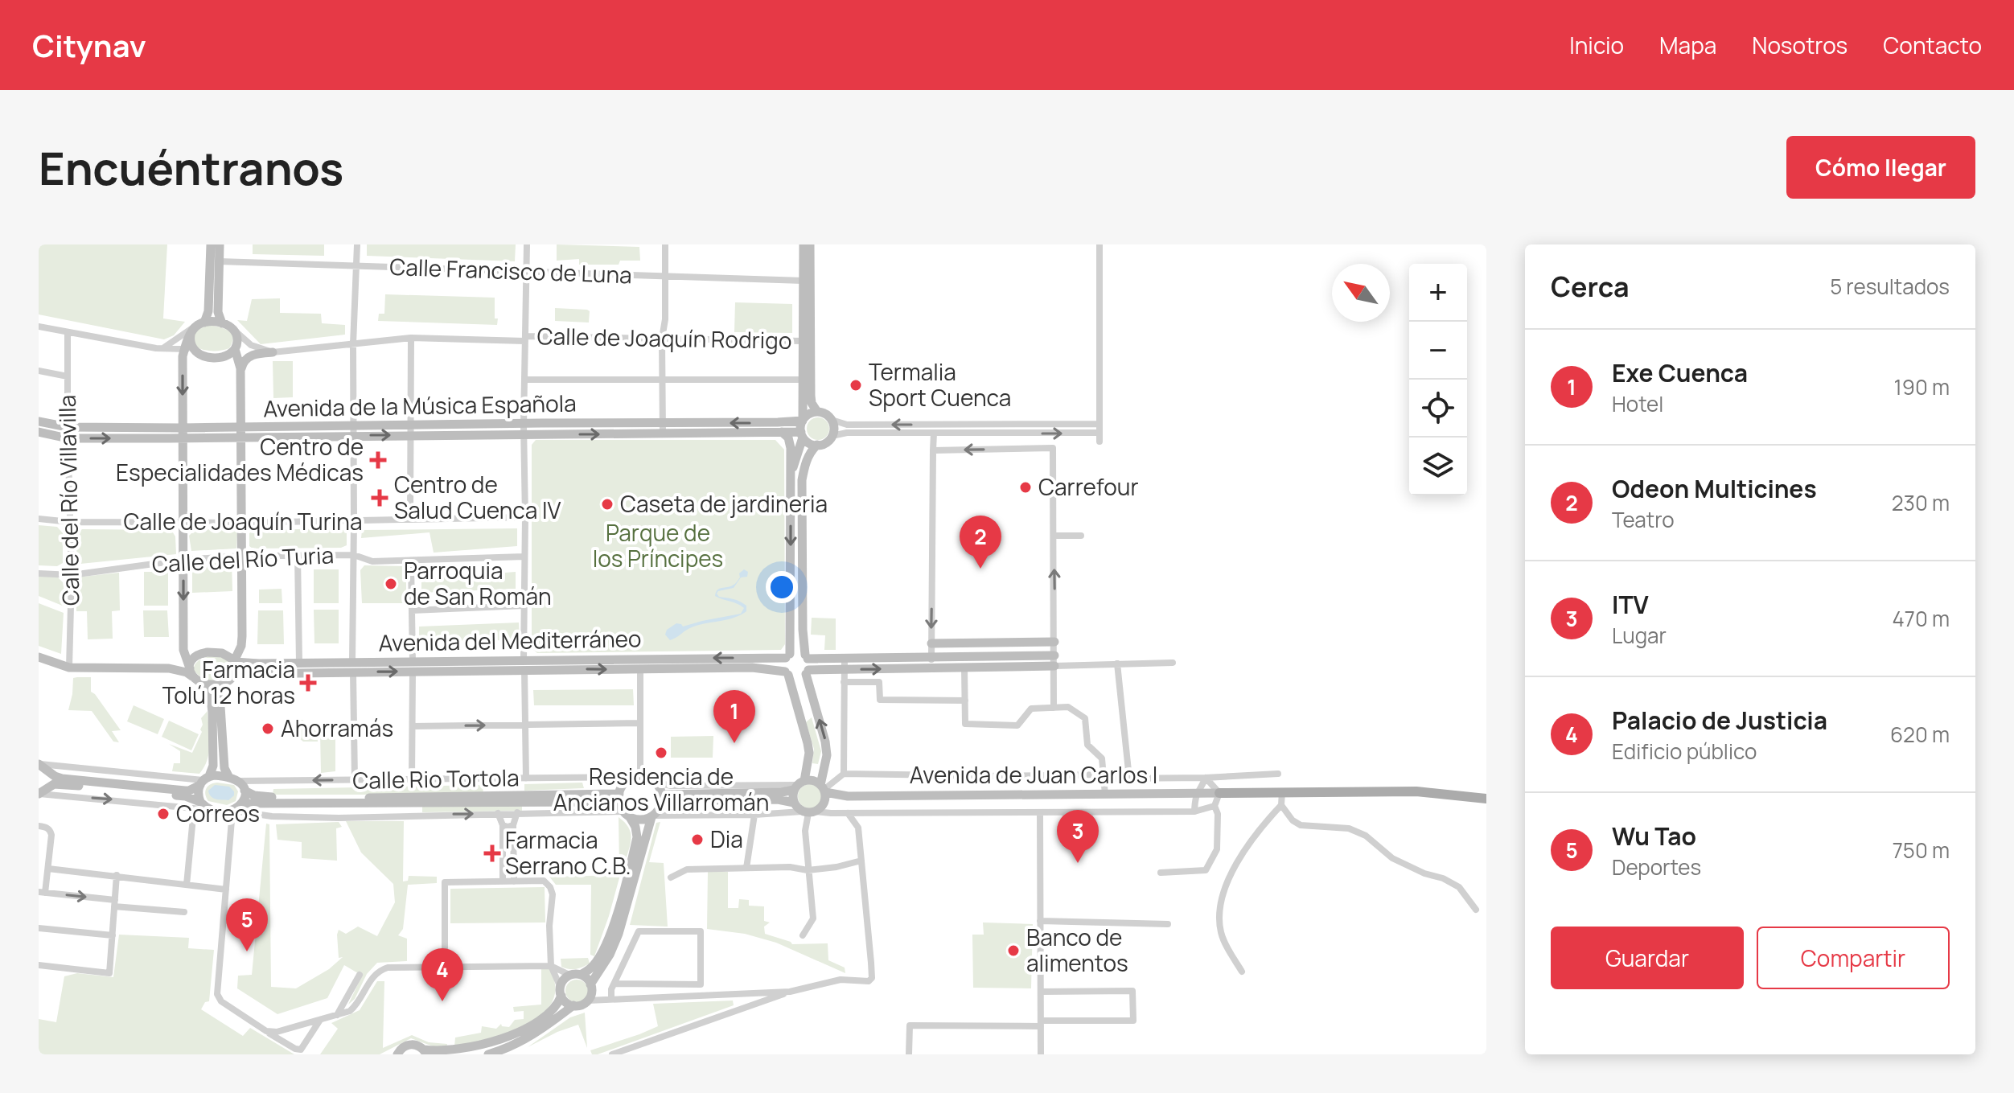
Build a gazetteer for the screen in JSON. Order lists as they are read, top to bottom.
{
  "streets": {
    "street": [
      "Calle Francisco de Luna",
      "Calle de Joaquín Rodrigo",
      "Avenida de la Música Española",
      "Calle del Río Villavilla",
      "Calle de Joaquín Turina",
      "Calle del Río Turia",
      "Avenida del Mediterráneo",
      "Avenida de Juan Carlos I",
      "Calle Rio Tortola"
    ]
  },
  "crossings": [
    ["Avenida de la Música Española", "Calle del Río Villavilla"],
    ["Calle del Río Villavilla", "Calle de Joaquín Turina"],
    ["Calle del Río Villavilla", "Calle del Río Turia"],
    ["Avenida de Juan Carlos I", "Calle Rio Tortola"]
  ],
  "parks": ["Parque de los Príncipes"],
  "places": {
    "other": [
      "Termalia Sport Cuenca",
      "Carrefour",
      "Caseta de jardineria",
      "Parroquia de San Román",
      "Ahorramás",
      "Residencia de Ancianos Villarromán",
      "Correos",
      "Dia",
      "Banco de alimentos"
    ],
    "health": [
      "Centro de Especialidades Médicas",
      "Centro de Salud Cuenca IV",
      "Farmacia Tolú 12 horas",
      "Farmacia Serrano C.B."
    ]
  },
  "north": "top left",
  "page": {
    "header": "Citynav",
    "nav": [
      "Inicio",
      "Mapa",
      "Nosotros",
      "Contacto"
    ],
    "buttons": [
      "Cómo llegar",
      ["Guardar", "Compartir"]
    ],
    "title": "Encuéntranos",
    "heading": ["Cerca", "5 resultados"],
    "map_buttons": ["+", "−"],
    "list": [
      {
        "mark": "1",
        "name": "Exe Cuenca",
        "note": "Hotel",
        "value": "190 m"
      },
      {
        "mark": "2",
        "name": "Odeon Multicines",
        "note": "Teatro",
        "value": "230 m"
      },
      {
        "mark": "3",
        "name": "ITV",
        "note": "Lugar",
        "value": "470 m"
      },
      {
        "mark": "4",
        "name": "Palacio de Justicia",
        "note": "Edificio público",
        "value": "620 m"
      },
      {
        "mark": "5",
        "name": "Wu Tao",
        "note": "Deportes",
        "value": "750 m"
      }
    ],
    "pins": [
      "2",
      "1",
      "3",
      "5",
      "4"
    ]
  }
}
